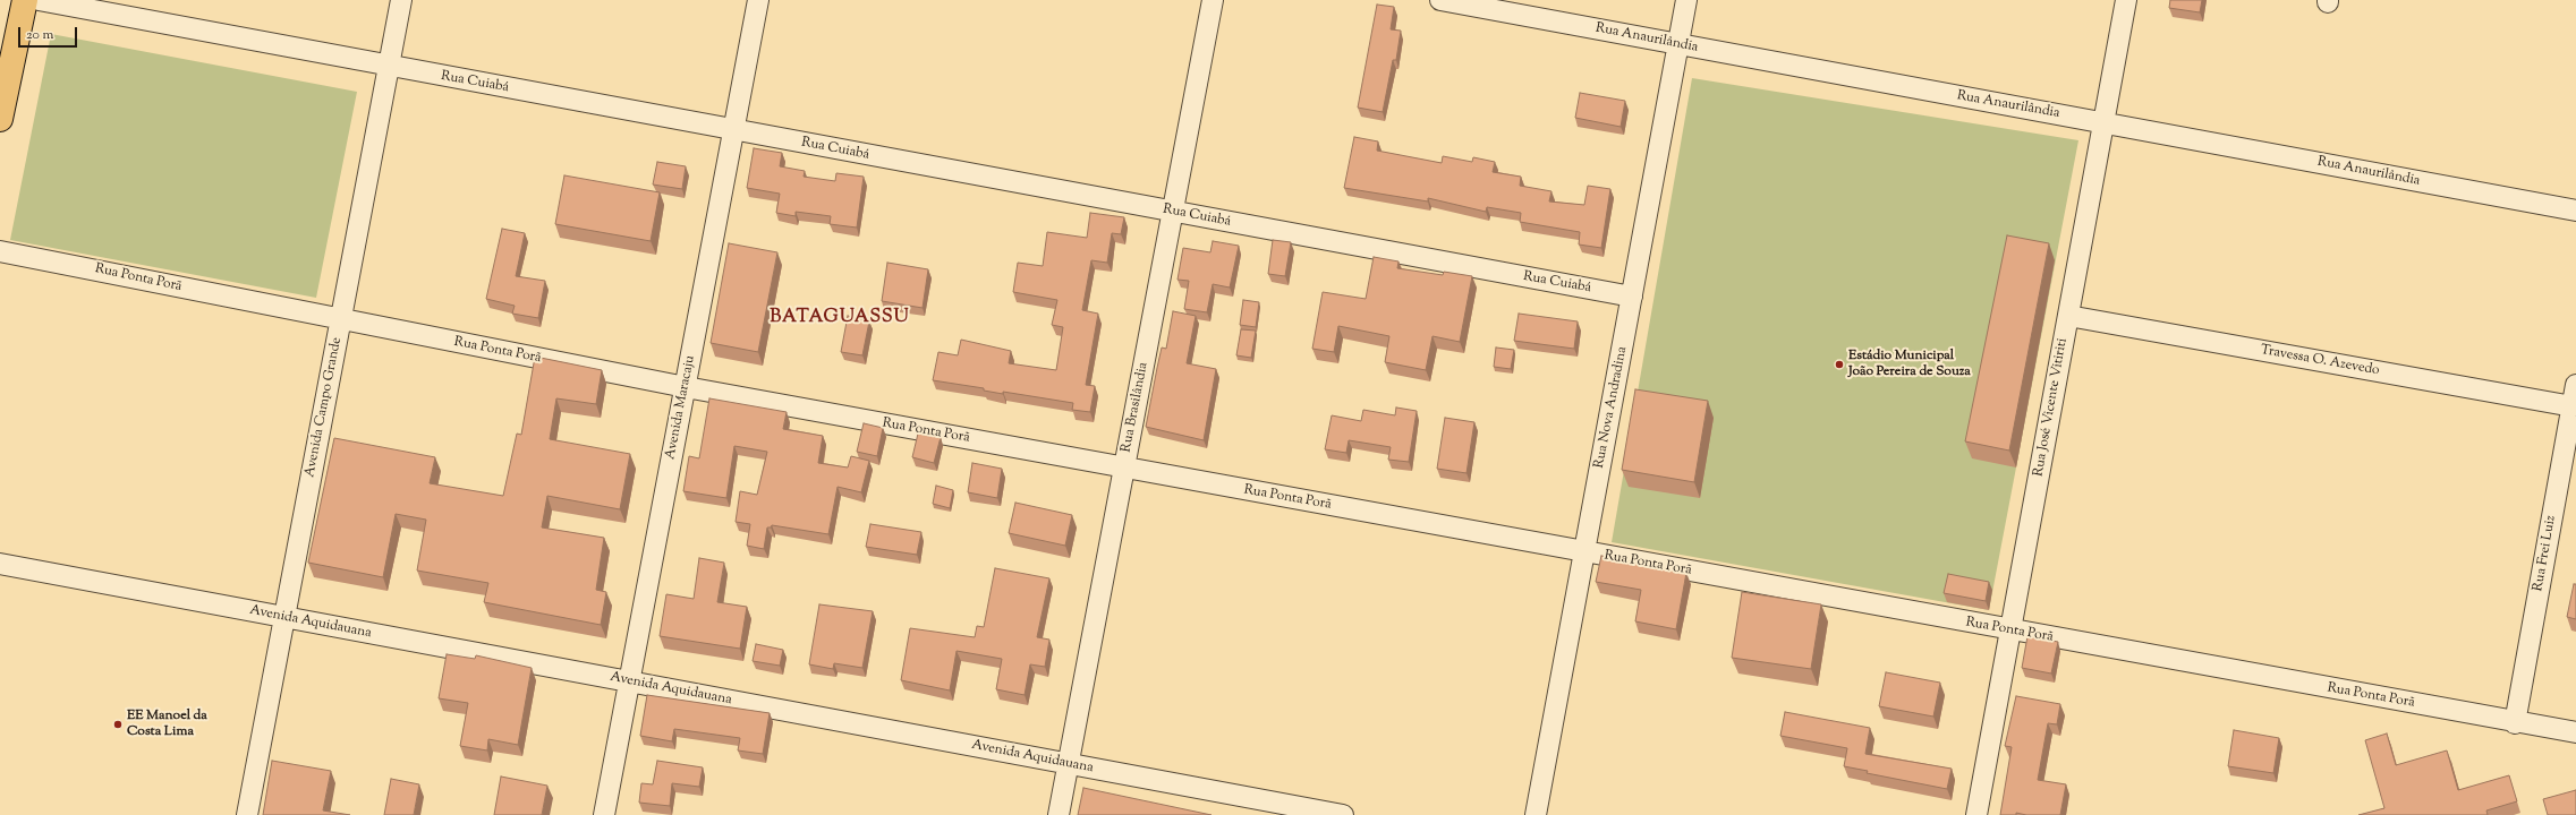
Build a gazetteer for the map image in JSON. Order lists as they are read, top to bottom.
{
  "streets": {
    "street": [
      "Rua Anaurilândia",
      "Rua Cuiabá",
      "Rua Ponta Porã",
      "Travessa O. Azevedo",
      "Avenida Campo Grande",
      "Avenida Maracaju",
      "Rua Brasilândia",
      "Rua Nova Andradina",
      "Rua José Vicente Vitiriti",
      "Rua Frei Luiz",
      "Avenida Aquidauana"
    ]
  },
  "crossings": [
    ["Rua Anaurilândia", "Rua Nova Andradina"],
    ["Rua Anaurilândia", "Rua José Vicente Vitiriti"],
    ["Rua Cuiabá", "Avenida Campo Grande"],
    ["Rua Cuiabá", "Avenida Maracaju"],
    ["Rua Cuiabá", "Rua Brasilândia"],
    ["Rua Cuiabá", "Rua Nova Andradina"],
    ["Rua Ponta Porã", "Avenida Campo Grande"],
    ["Rua Ponta Porã", "Avenida Maracaju"],
    ["Rua Ponta Porã", "Rua Brasilândia"],
    ["Rua Ponta Porã", "Rua Nova Andradina"],
    ["Rua Ponta Porã", "Rua José Vicente Vitiriti"],
    ["Rua Ponta Porã", "Rua Frei Luiz"],
    ["Travessa O. Azevedo", "Rua José Vicente Vitiriti"],
    ["Travessa O. Azevedo", "Rua Frei Luiz"],
    ["Avenida Campo Grande", "Avenida Aquidauana"],
    ["Avenida Maracaju", "Avenida Aquidauana"],
    ["Rua Brasilândia", "Avenida Aquidauana"]
  ],
  "districts": ["BATAGUASSU"],
  "places": ["Estádio Municipal João Pereira de Souza", "EE Manoel da Costa Lima"],
  "scale_bar": "20 m"
}
